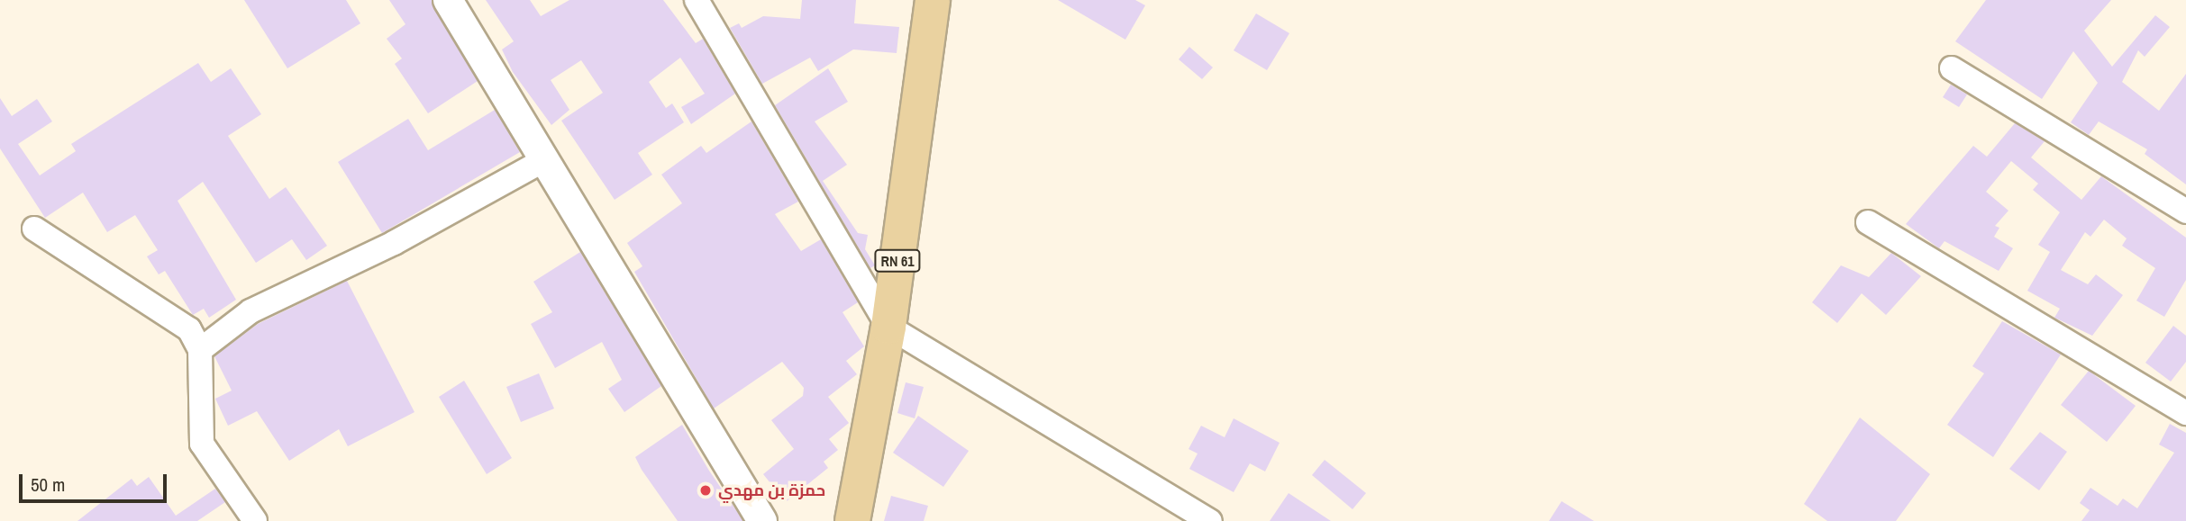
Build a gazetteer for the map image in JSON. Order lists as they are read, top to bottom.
{
  "streets": {
    "main road": ["RN 61"]
  },
  "places": ["حمزة بن مهدي"],
  "scale_bar": "50 m"
}
